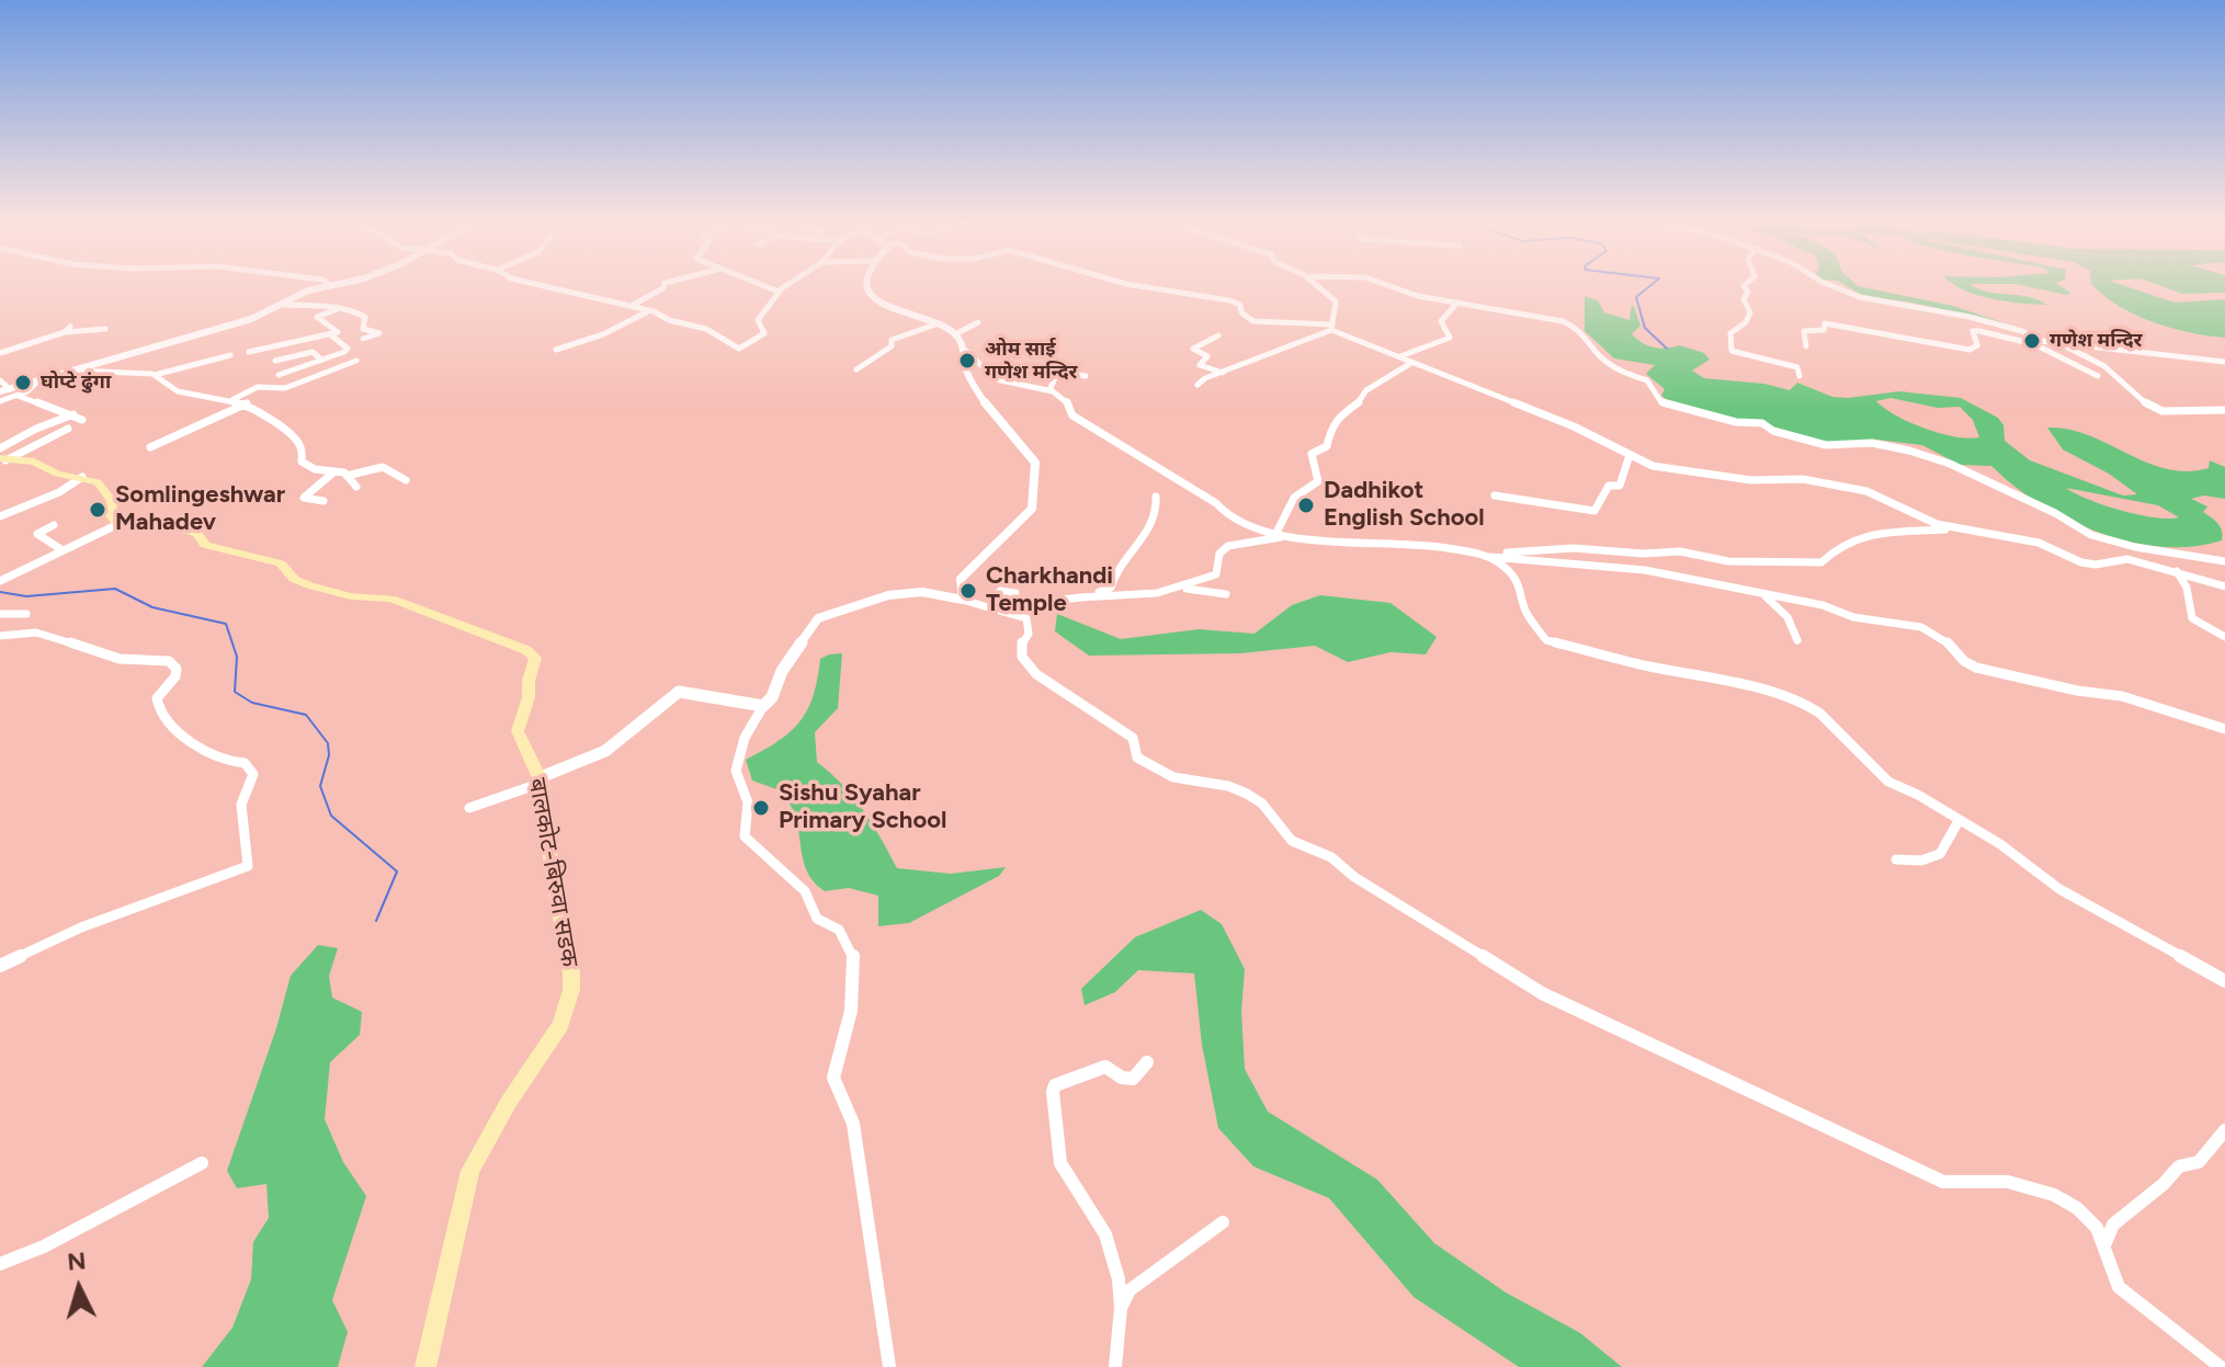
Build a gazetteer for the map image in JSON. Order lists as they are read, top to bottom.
{
  "streets": {
    "main road": ["बालकोट-बिरुवा सडक"]
  },
  "places": [
    "गणेश मन्दिर",
    "ओम साई गणेश मन्दिर",
    "घोप्टे ढुंगा",
    "Dadhikot English School",
    "Somlingeshwar Mahadev",
    "Charkhandi Temple",
    "Sishu Syahar Primary School"
  ],
  "north": "top"
}
